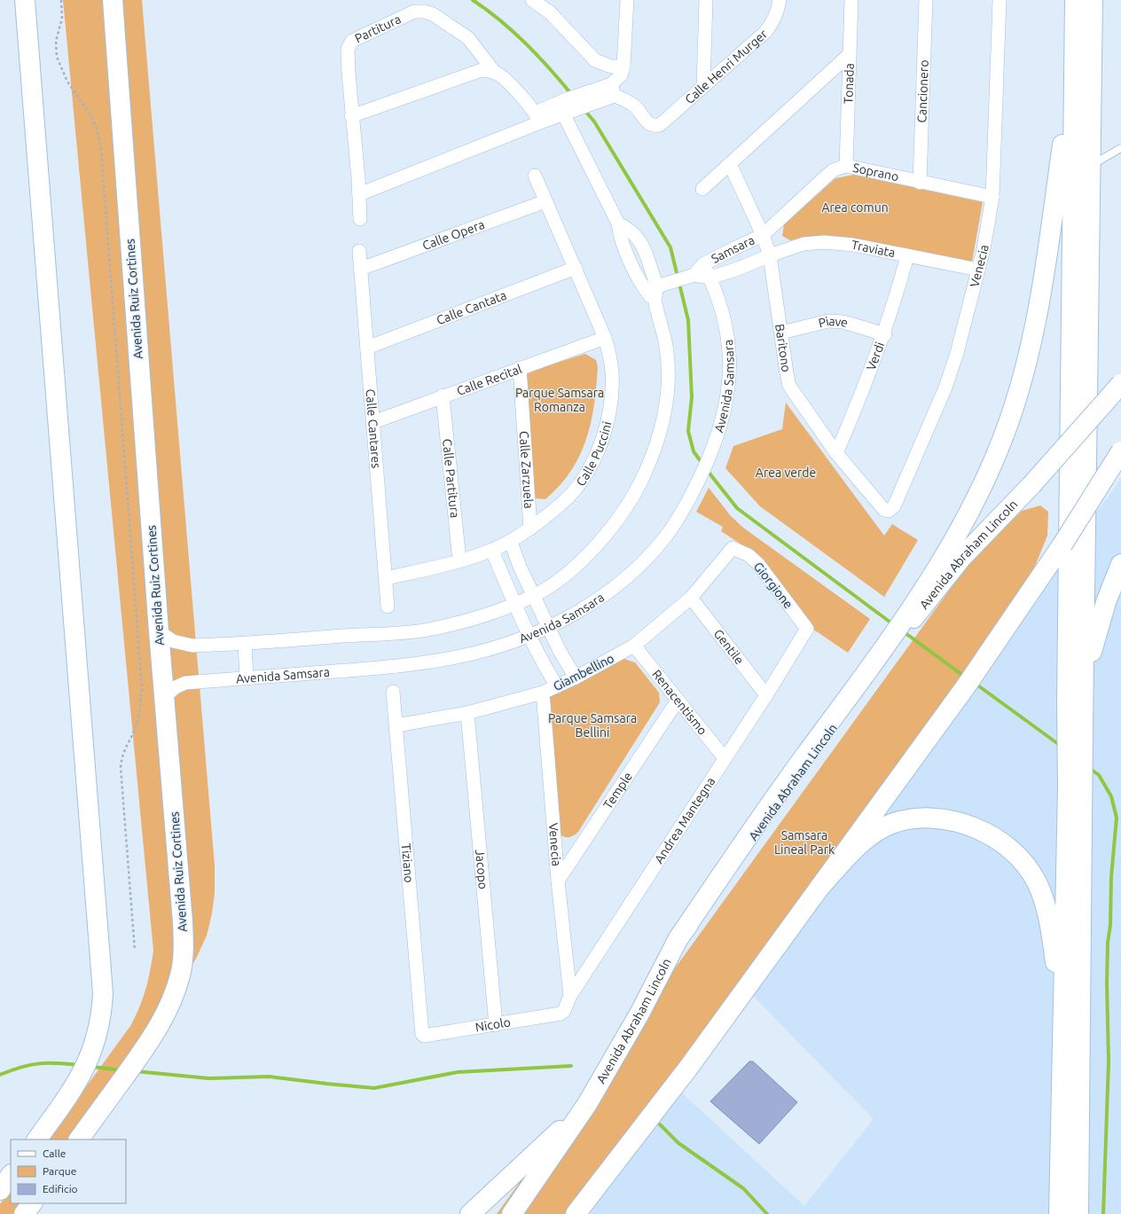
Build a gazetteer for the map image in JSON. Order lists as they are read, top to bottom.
{
  "streets": {
    "main road": ["Avenida Ruiz Cortines", "Avenida Abraham Lincoln"],
    "street": [
      "Partitura",
      "Calle Henri Murger",
      "Tonada",
      "Cancionero",
      "Soprano",
      "Calle Opera",
      "Traviata",
      "Samsara",
      "Venecia",
      "Calle Cantata",
      "Piave",
      "Baritono",
      "Verdi",
      "Calle Recital",
      "Avenida Samsara",
      "Calle Cantares",
      "Calle Puccini",
      "Calle Zarzuela",
      "Calle Partitura",
      "Giorgione",
      "Gentile",
      "Giambellino",
      "Renacentismo",
      "Temple",
      "Andrea Mantegna",
      "Tiziano",
      "Jacopo",
      "Nicolo"
    ]
  },
  "crossings": [
    ["Tonada", "Soprano"],
    ["Cancionero", "Soprano"],
    ["Soprano", "Samsara"],
    ["Soprano", "Venecia"],
    ["Soprano", "Baritono"],
    ["Calle Opera", "Calle Cantares"],
    ["Calle Opera", "Calle Puccini"],
    ["Traviata", "Samsara"],
    ["Traviata", "Venecia"],
    ["Traviata", "Baritono"],
    ["Traviata", "Verdi"],
    ["Samsara", "Baritono"],
    ["Samsara", "Avenida Samsara"],
    ["Venecia", "Baritono"],
    ["Venecia", "Giambellino"],
    ["Venecia", "Temple"],
    ["Venecia", "Andrea Mantegna"],
    ["Avenida Ruiz Cortines", "Avenida Samsara"],
    ["Calle Cantata", "Calle Cantares"],
    ["Calle Cantata", "Calle Puccini"],
    ["Piave", "Baritono"],
    ["Piave", "Verdi"],
    ["Baritono", "Verdi"],
    ["Calle Recital", "Calle Cantares"],
    ["Calle Recital", "Calle Puccini"],
    ["Calle Recital", "Calle Zarzuela"],
    ["Calle Recital", "Calle Partitura"],
    ["Calle Cantares", "Calle Puccini"],
    ["Calle Puccini", "Calle Zarzuela"],
    ["Calle Puccini", "Calle Partitura"],
    ["Giorgione", "Giambellino"],
    ["Giorgione", "Andrea Mantegna"],
    ["Gentile", "Giambellino"],
    ["Gentile", "Andrea Mantegna"],
    ["Giambellino", "Renacentismo"],
    ["Giambellino", "Tiziano"],
    ["Giambellino", "Jacopo"],
    ["Renacentismo", "Temple"],
    ["Renacentismo", "Andrea Mantegna"],
    ["Andrea Mantegna", "Nicolo"],
    ["Tiziano", "Nicolo"],
    ["Jacopo", "Nicolo"]
  ],
  "parks": [
    "Area comun",
    "Parque Samsara Romanza",
    "Area verde",
    "Parque Samsara Bellini",
    "Samsara Lineal Park"
  ],
  "legend": ["Calle", "Parque", "Edificio"]
}
